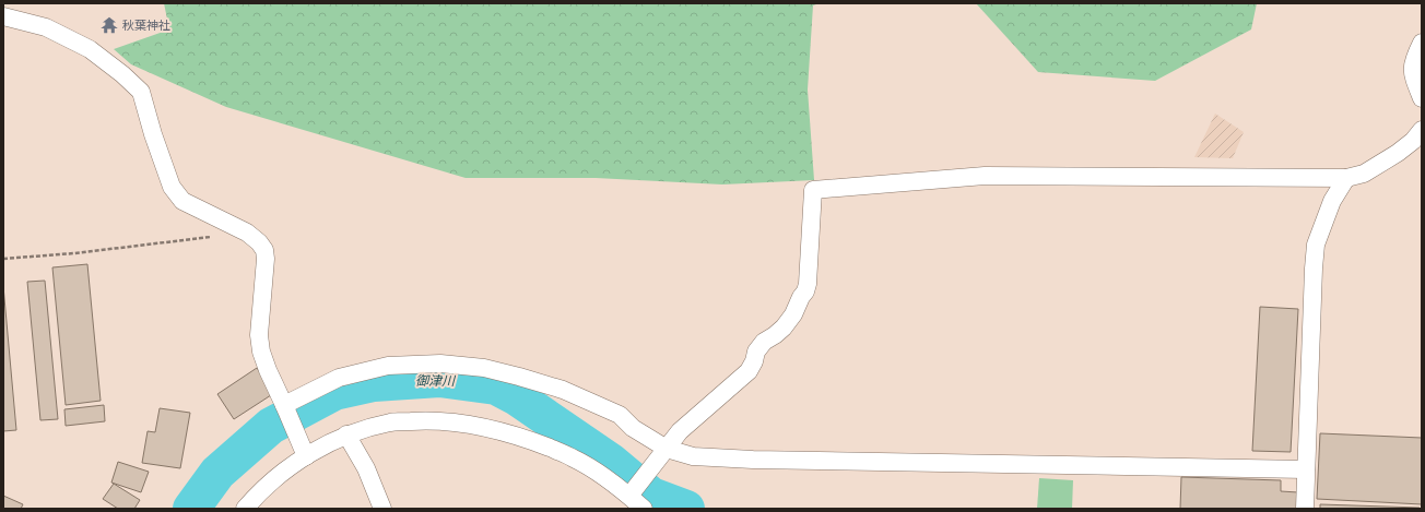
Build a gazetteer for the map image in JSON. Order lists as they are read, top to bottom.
{
  "water": ["御津川"],
  "places": {
    "temple": ["秋葉神社"]
  }
}
